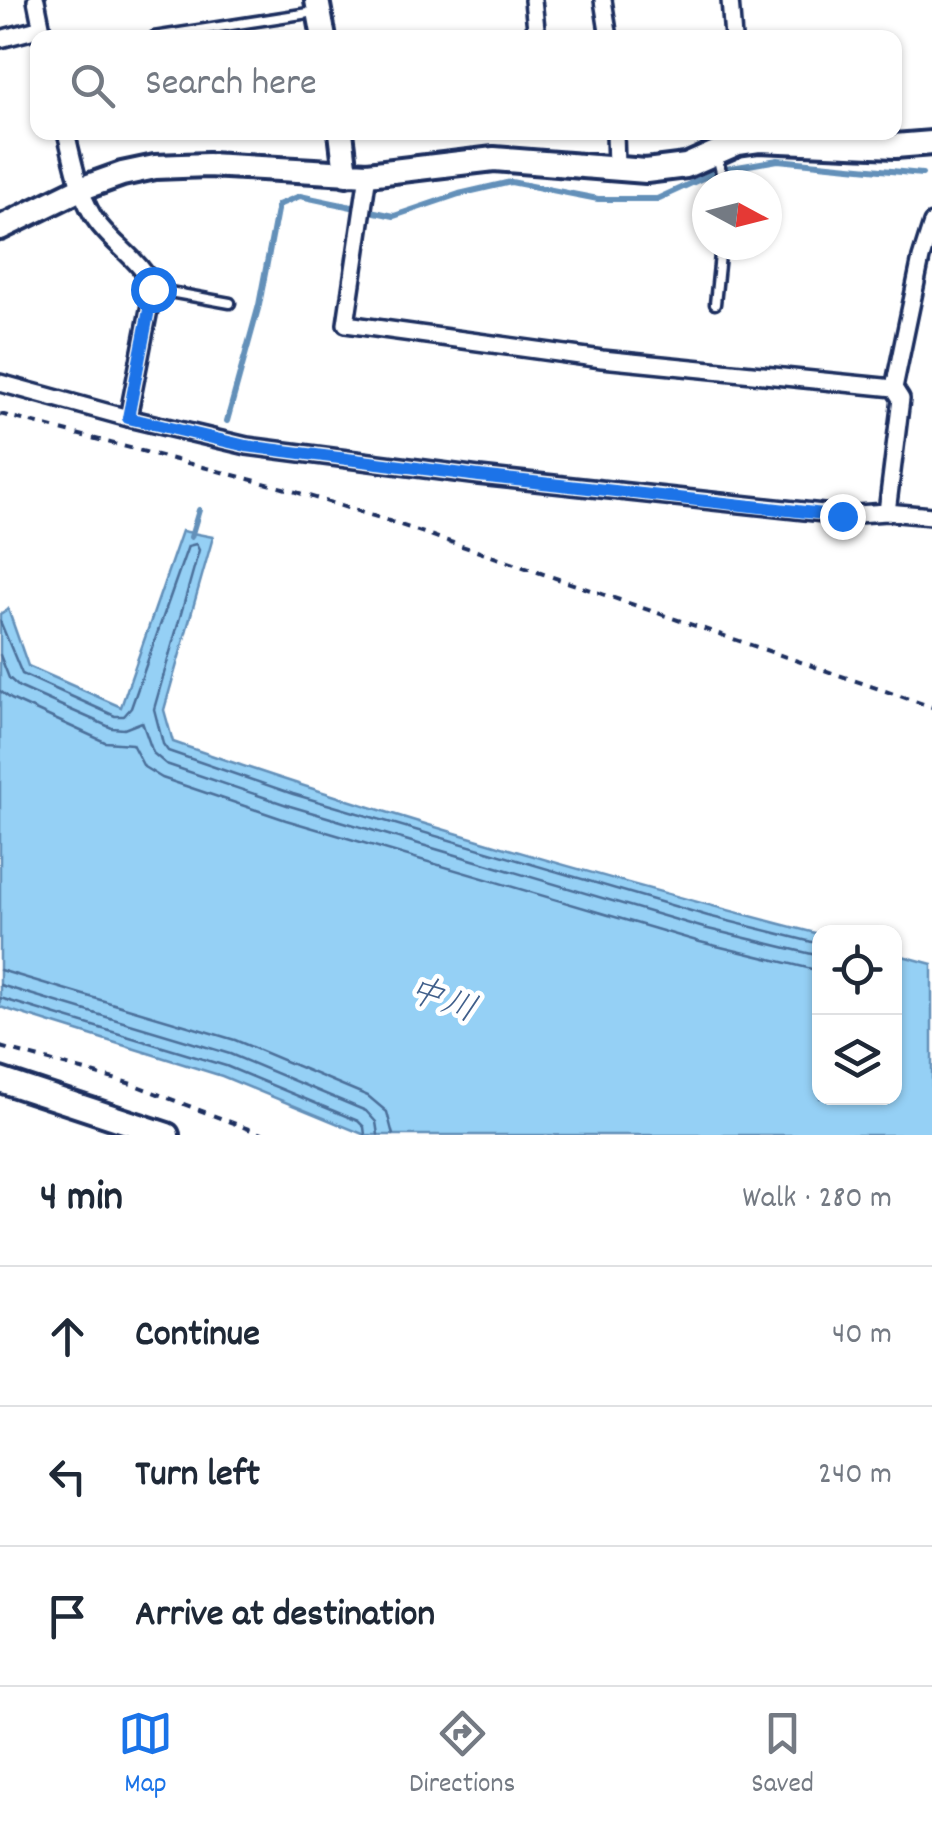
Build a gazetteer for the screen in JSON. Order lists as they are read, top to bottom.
{
  "water": ["中川"],
  "north": "right",
  "page": {
    "search": "Search here",
    "heading": ["4 min", "Walk · 280 m"],
    "list": [
      ["Continue", "40 m"],
      ["Turn left", "240 m"],
      "Arrive at destination"
    ],
    "nav": ["Map", "Directions", "Saved"]
  }
}
